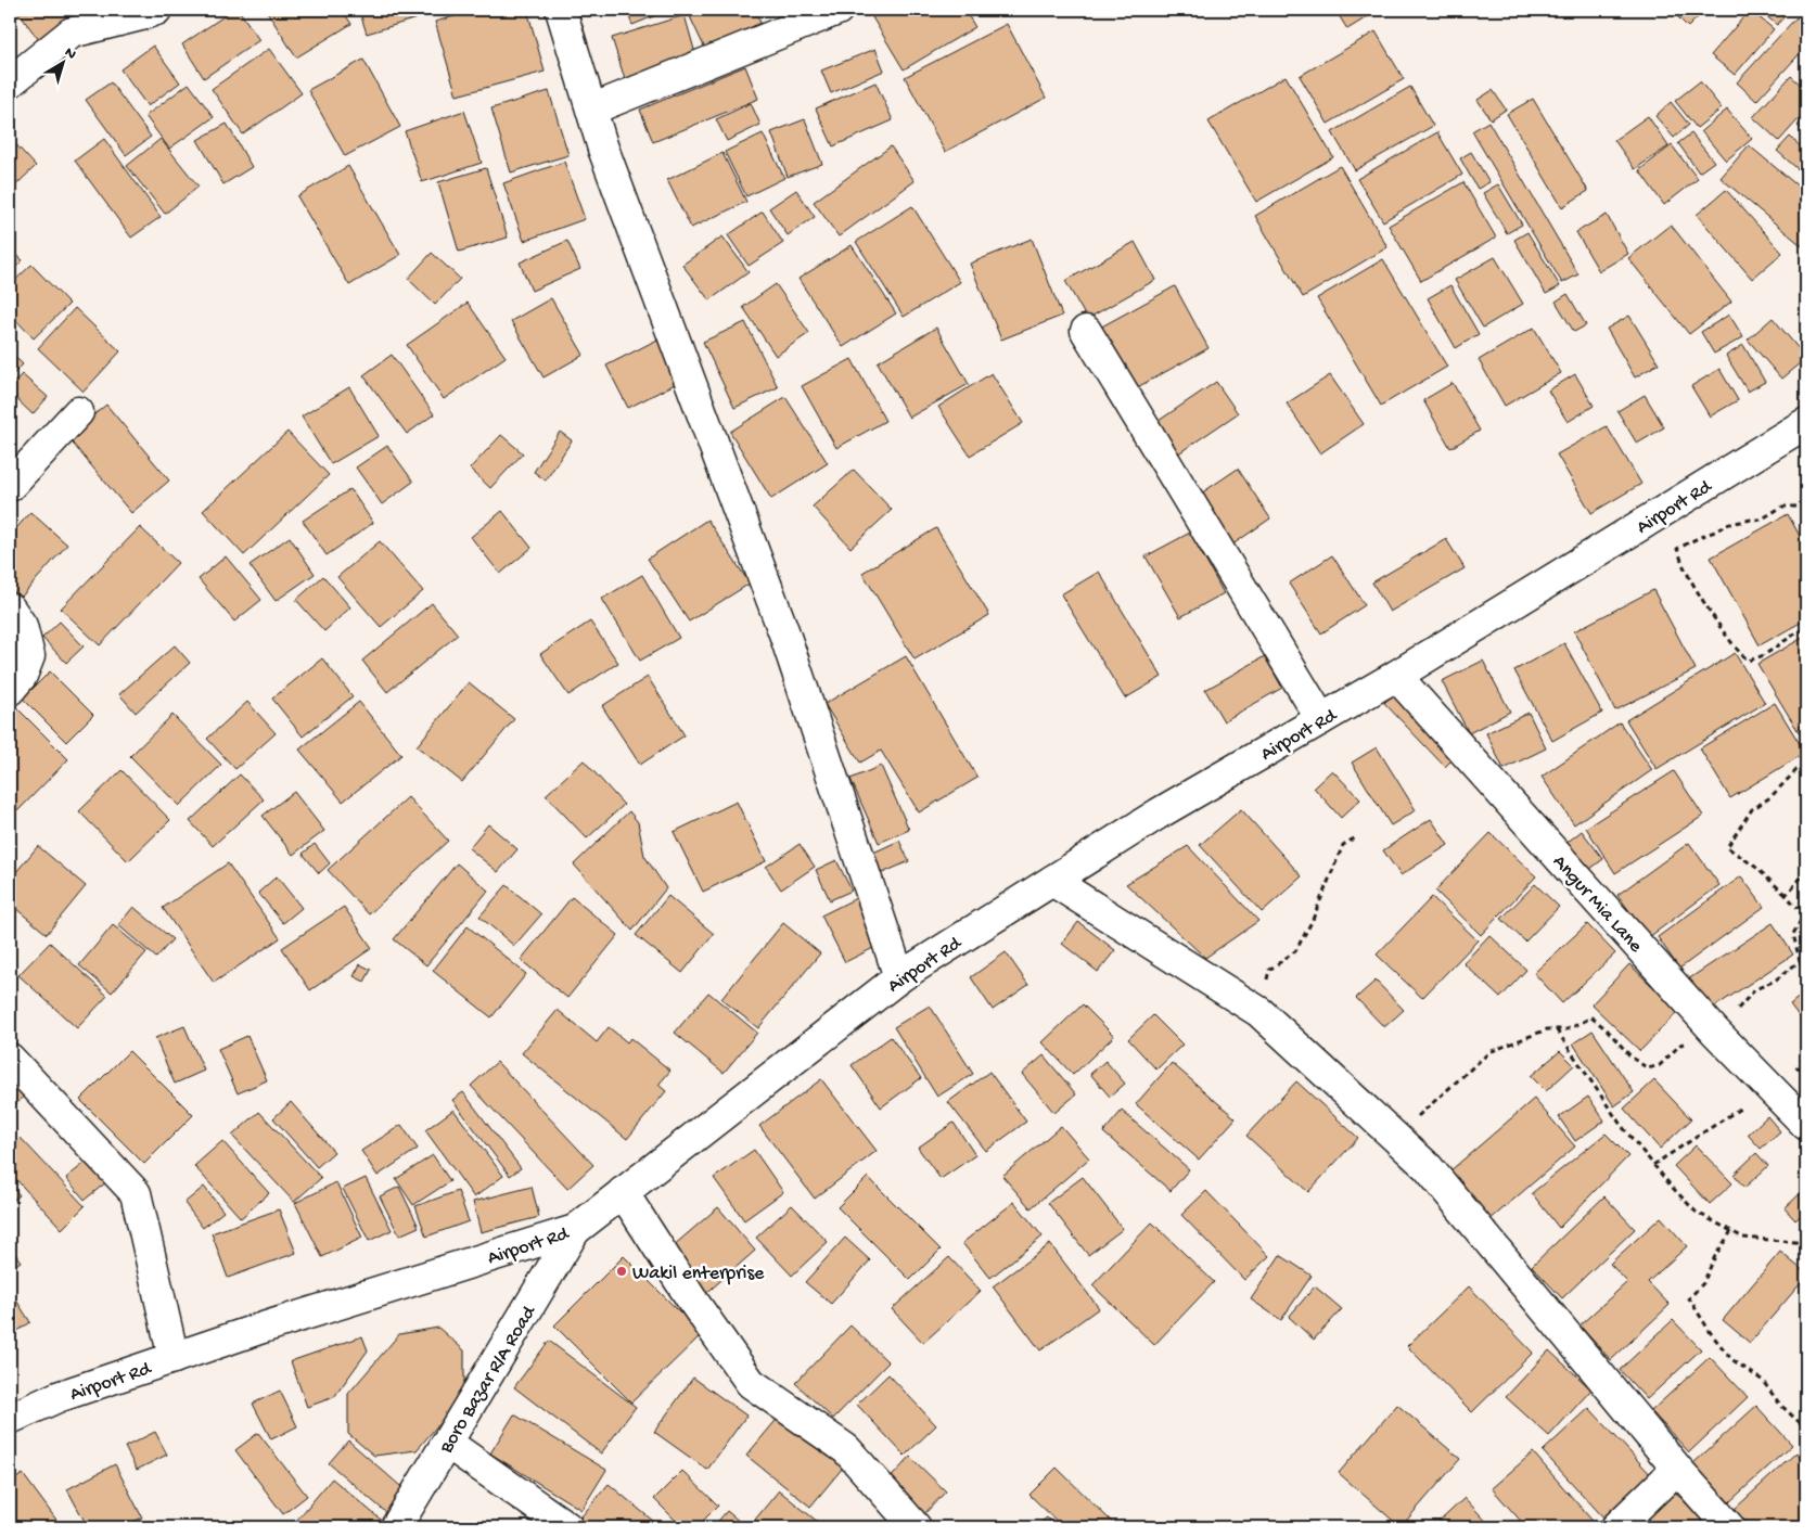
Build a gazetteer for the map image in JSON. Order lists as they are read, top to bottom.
{
  "streets": {
    "street": ["Airport Rd", "Angur Mia Lane", "Boro Bazar R/A Road"]
  },
  "crossings": [
    ["Airport Rd", "Angur Mia Lane"],
    ["Airport Rd", "Boro Bazar R/A Road"]
  ],
  "places": ["Wakil enterprise"],
  "north": "top right"
}
